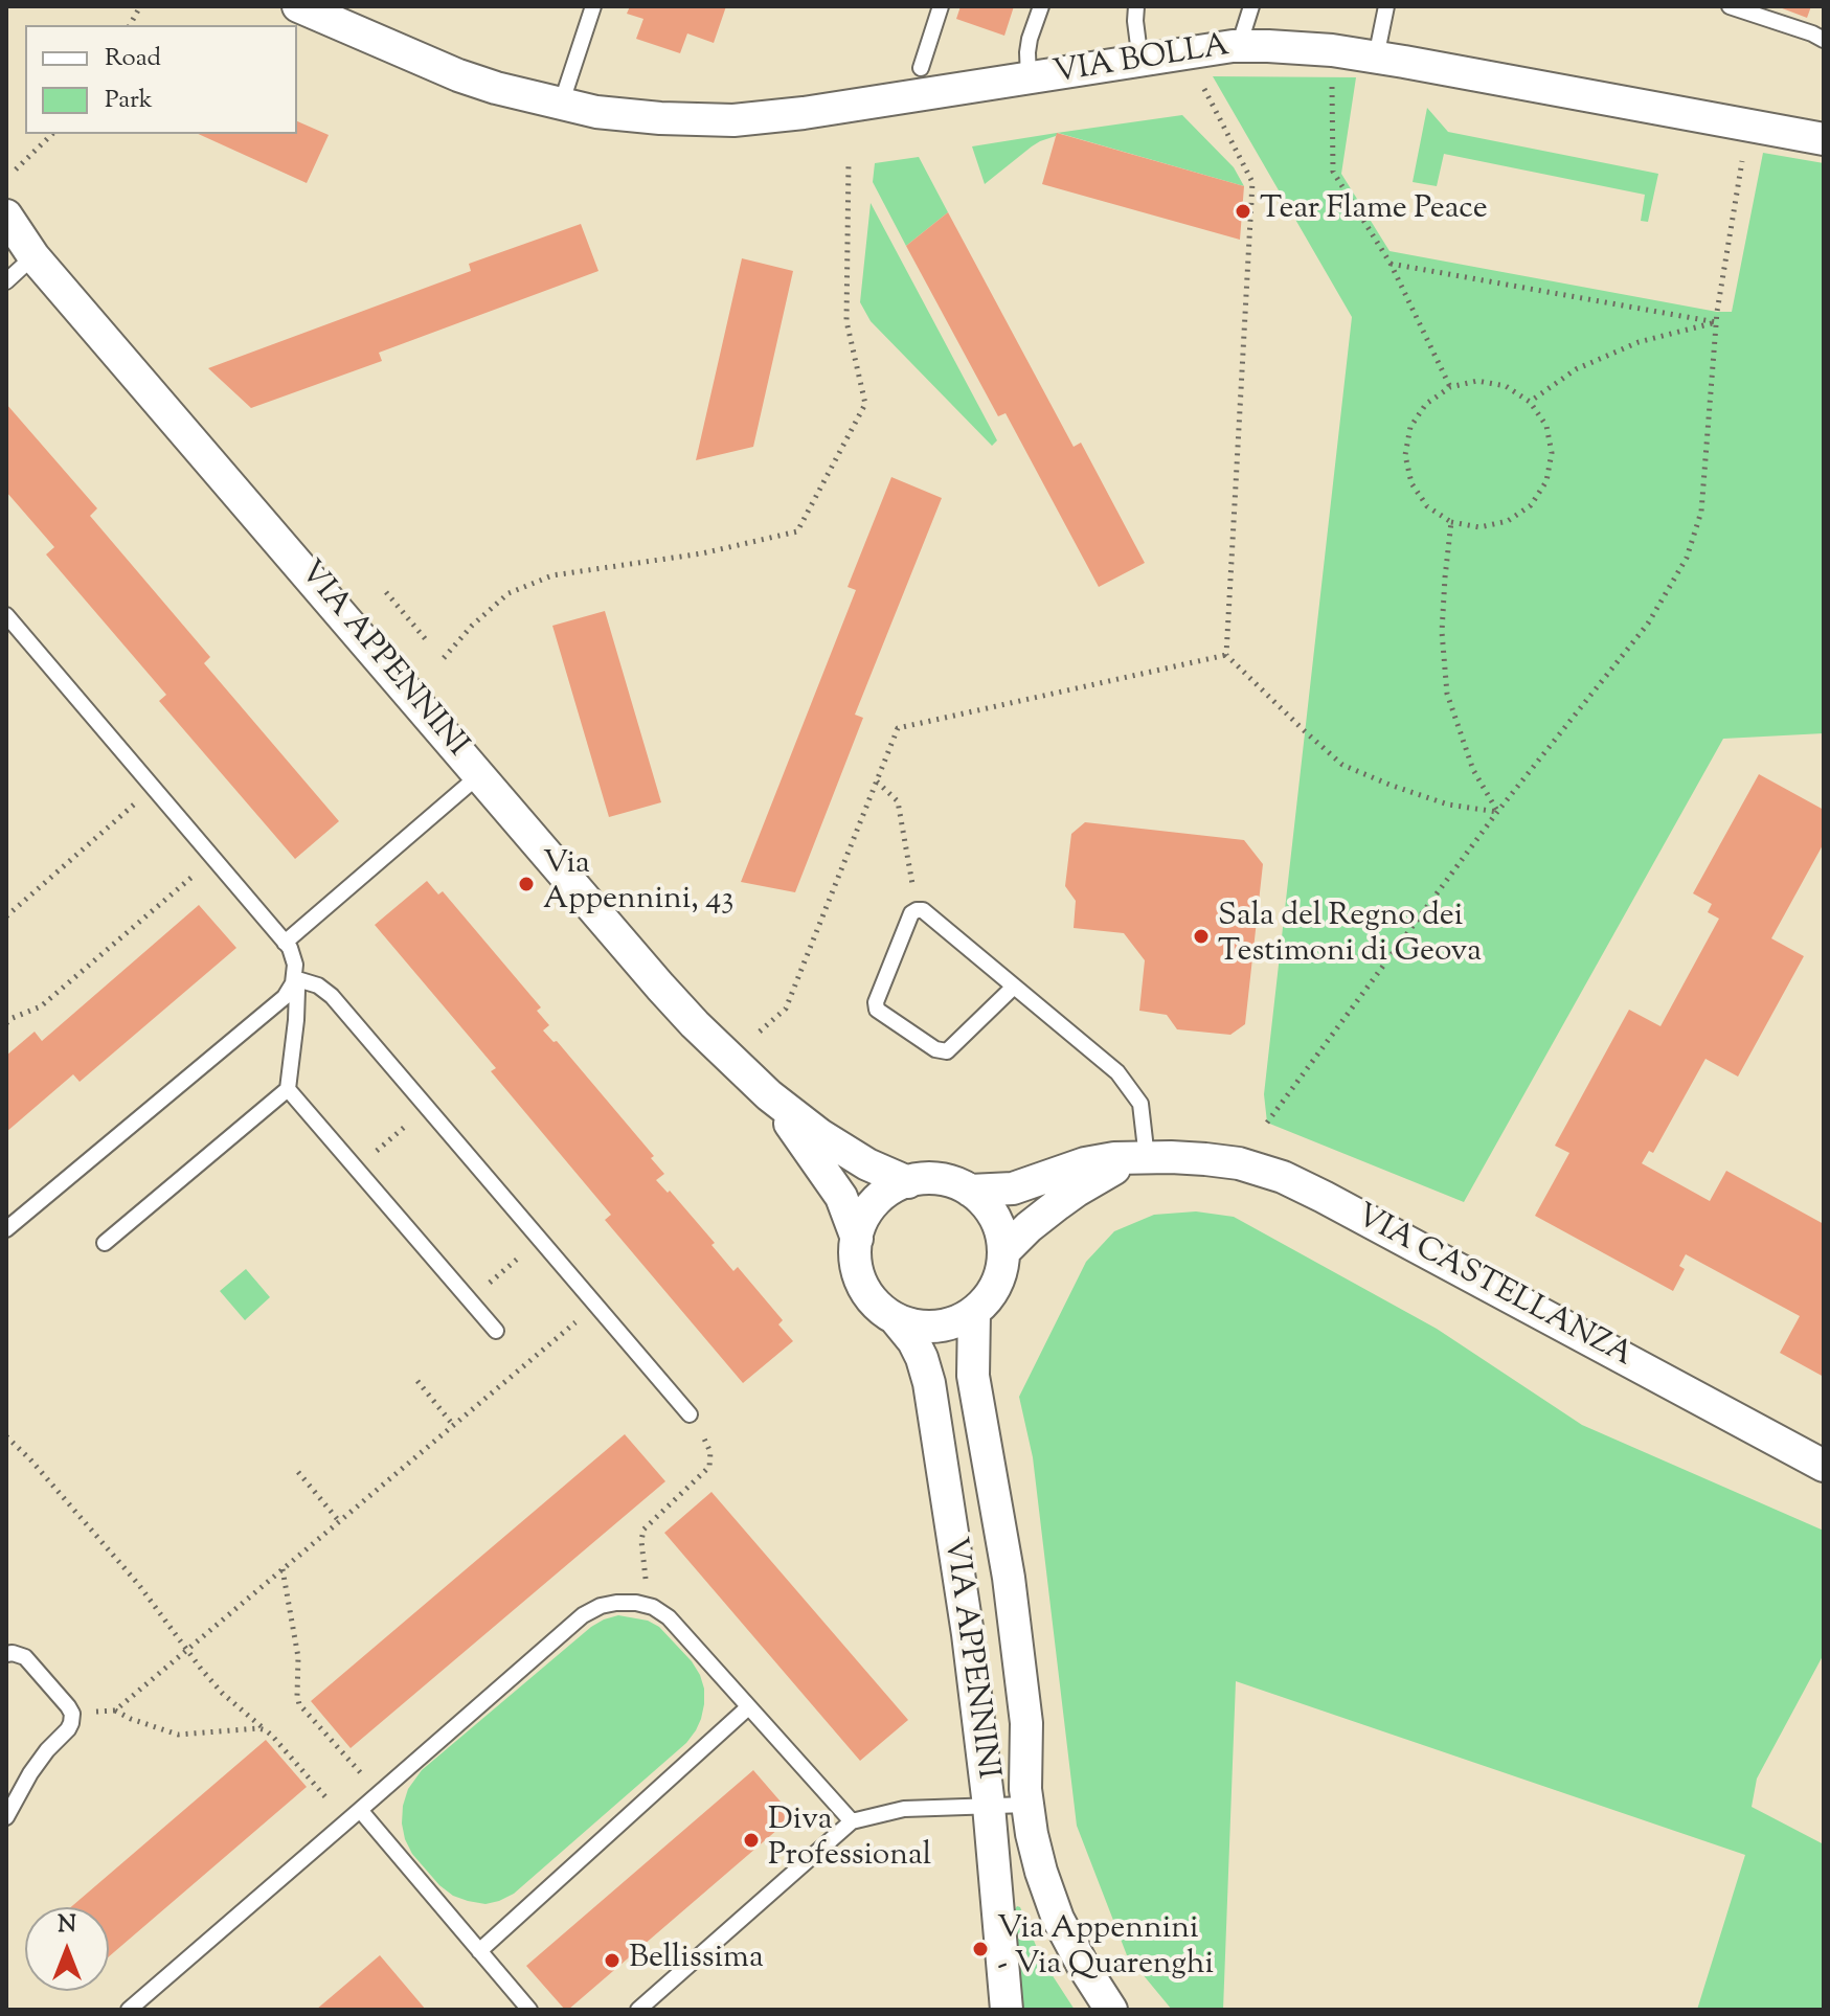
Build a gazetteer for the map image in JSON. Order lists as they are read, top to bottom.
{
  "streets": {
    "street": ["VIA BOLLA", "VIA APPENNINI", "VIA CASTELLANZA"]
  },
  "crossings": [
    ["VIA APPENNINI", "VIA CASTELLANZA"]
  ],
  "places": [
    "Tear Flame Peace",
    "Via Appennini, 43",
    "Sala del Regno dei Testimoni di Geova",
    "Diva Professional",
    "Via Appennini - Via Quarenghi",
    "Bellissima"
  ],
  "legend": ["Road", "Park"],
  "north": "top"
}
